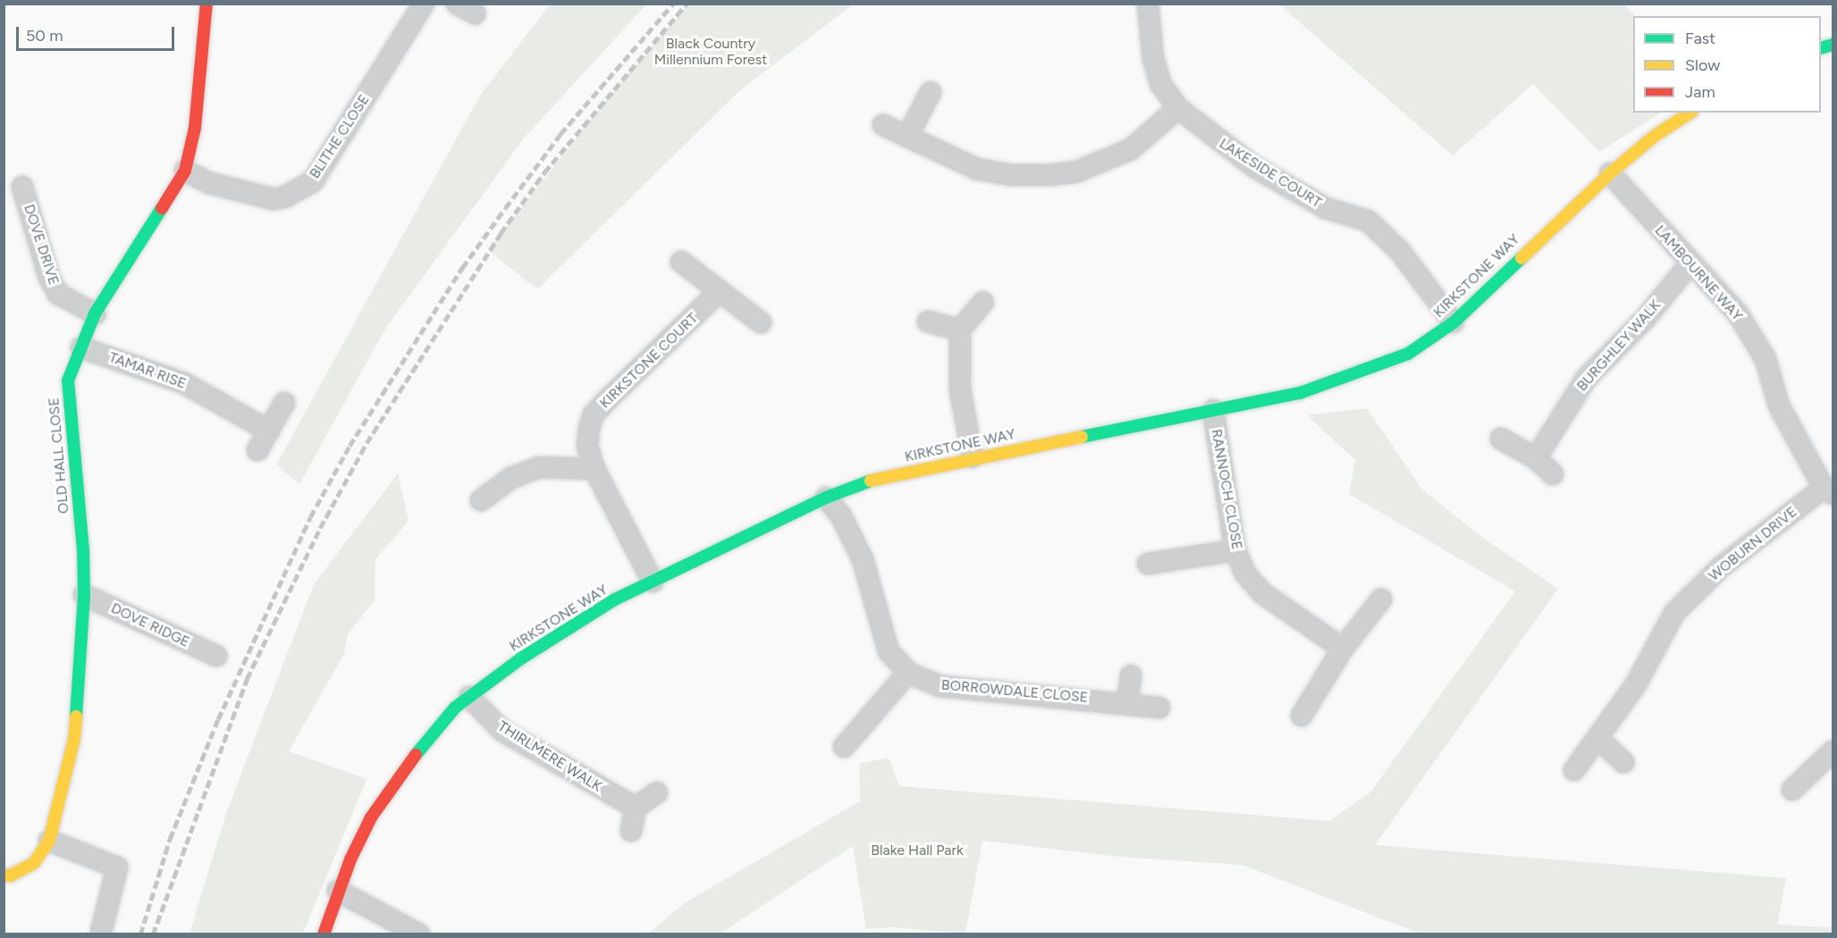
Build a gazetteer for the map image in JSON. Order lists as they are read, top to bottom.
{
  "streets": {
    "street": [
      "BLITHE CLOSE",
      "LAKESIDE COURT",
      "DOVE DRIVE",
      "LAMBOURNE WAY",
      "KIRKSTONE WAY",
      "BURGHLEY WALK",
      "KIRKSTONE COURT",
      "TAMAR RISE",
      "OLD HALL CLOSE",
      "RANNOCH CLOSE",
      "WOBURN DRIVE",
      "DOVE RIDGE",
      "BORROWDALE CLOSE",
      "THIRLMERE WALK"
    ]
  },
  "crossings": [
    ["BLITHE CLOSE", "OLD HALL CLOSE"],
    ["LAKESIDE COURT", "KIRKSTONE WAY"],
    ["DOVE DRIVE", "OLD HALL CLOSE"],
    ["LAMBOURNE WAY", "KIRKSTONE WAY"],
    ["LAMBOURNE WAY", "BURGHLEY WALK"],
    ["LAMBOURNE WAY", "WOBURN DRIVE"],
    ["KIRKSTONE WAY", "KIRKSTONE COURT"],
    ["KIRKSTONE WAY", "RANNOCH CLOSE"],
    ["KIRKSTONE WAY", "BORROWDALE CLOSE"],
    ["KIRKSTONE WAY", "THIRLMERE WALK"],
    ["TAMAR RISE", "OLD HALL CLOSE"],
    ["OLD HALL CLOSE", "DOVE RIDGE"]
  ],
  "parks": ["Black Country Millennium Forest", "Blake Hall Park"],
  "legend": ["Fast", "Slow", "Jam"],
  "scale_bar": "50 m"
}
